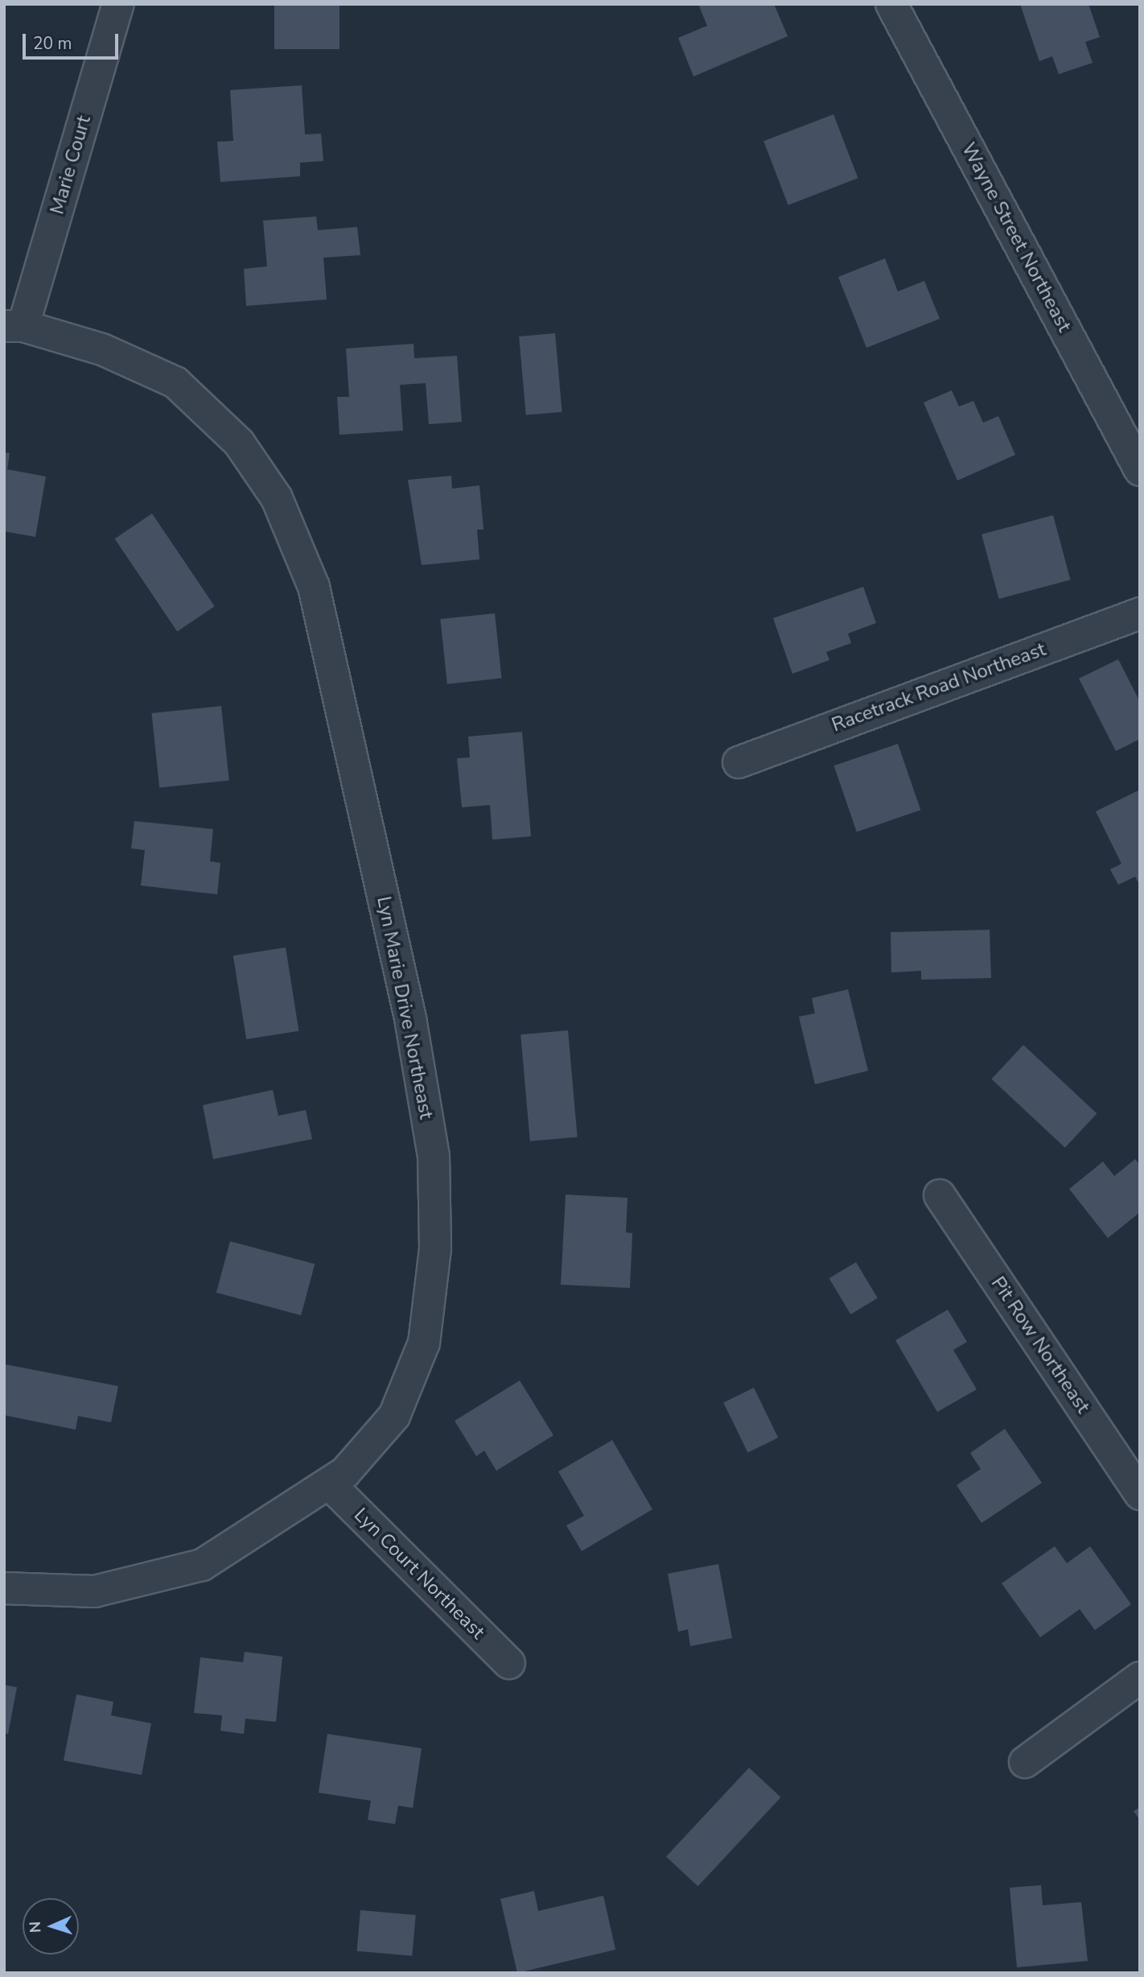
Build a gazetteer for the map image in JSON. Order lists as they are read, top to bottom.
{
  "streets": {
    "street": [
      "Marie Court",
      "Wayne Street Northeast",
      "Racetrack Road Northeast",
      "Lyn Marie Drive Northeast",
      "Pit Row Northeast",
      "Lyn Court Northeast"
    ]
  },
  "crossings": [
    ["Marie Court", "Lyn Marie Drive Northeast"],
    ["Lyn Marie Drive Northeast", "Lyn Court Northeast"]
  ],
  "scale_bar": "20 m",
  "north": "left"
}
